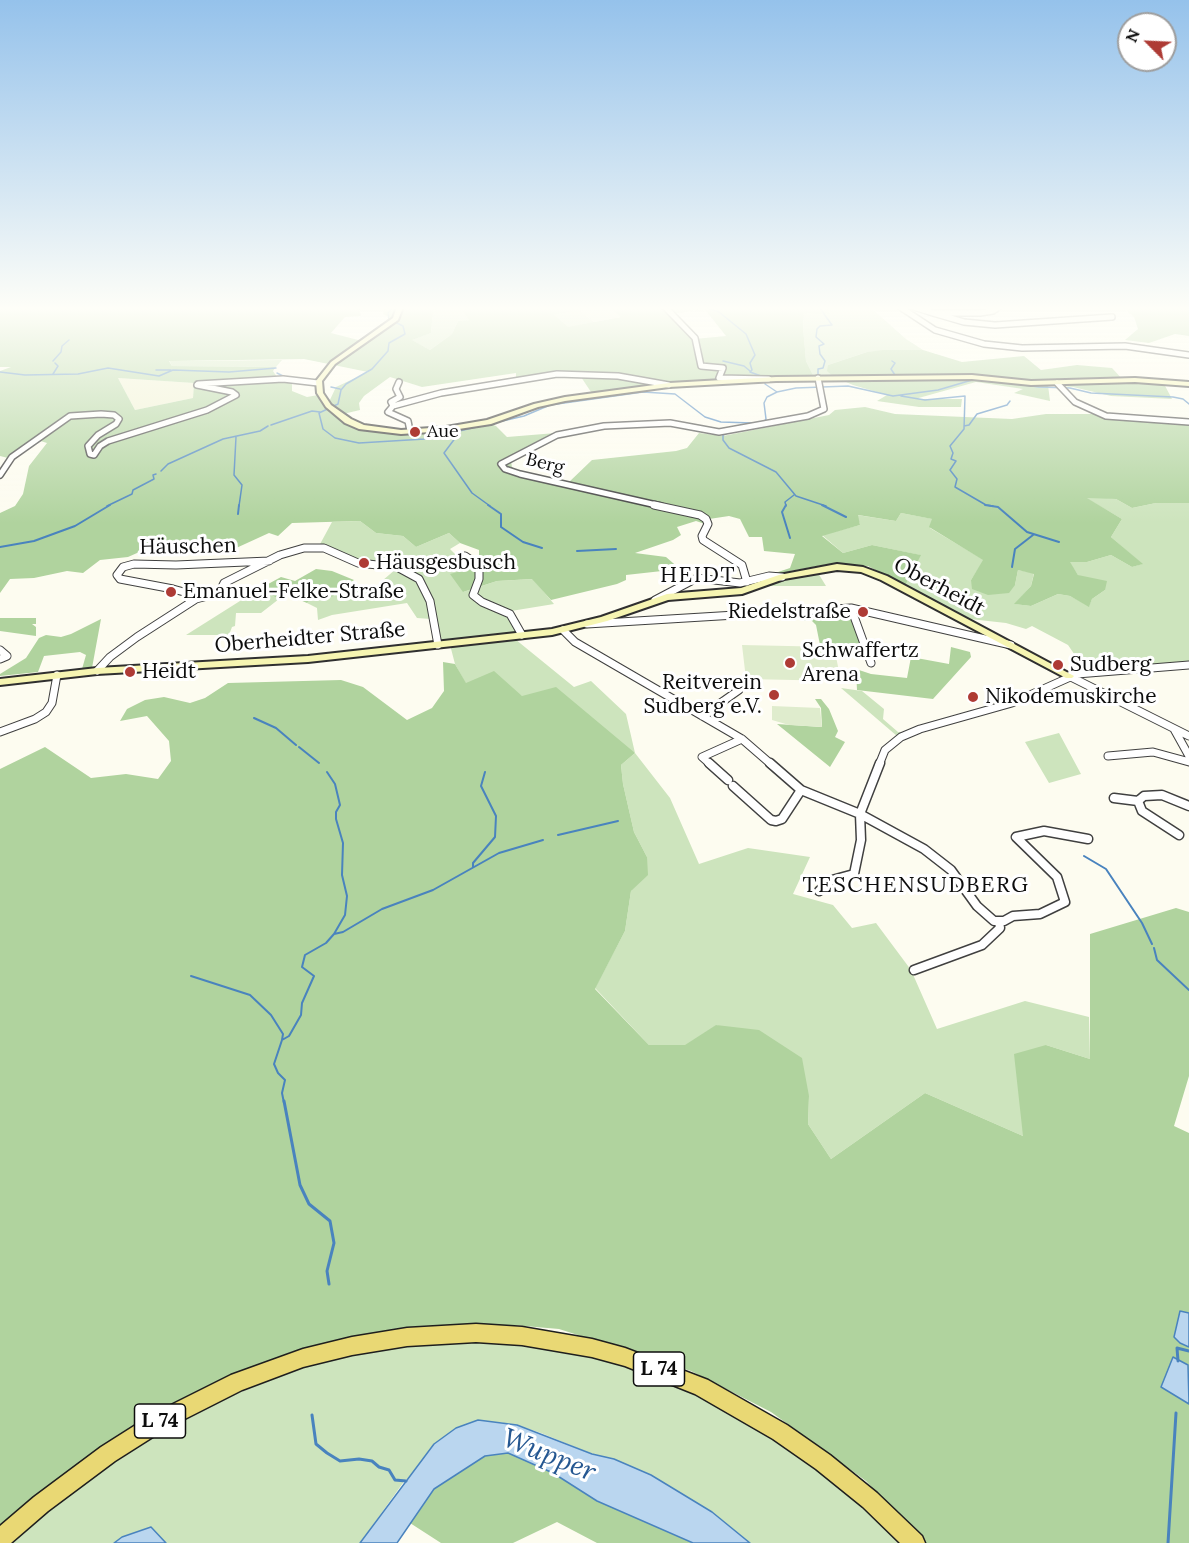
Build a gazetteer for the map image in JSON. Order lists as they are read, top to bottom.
{
  "streets": {
    "main road": ["Oberheidt", "Oberheidter Straße", "L 74"],
    "street": ["Berg", "Häuschen"]
  },
  "crossings": [
    ["Berg", "Oberheidt"],
    ["Oberheidt", "Oberheidter Straße"]
  ],
  "districts": ["HEIDT", "TESCHENSUDBERG"],
  "water": ["Wupper"],
  "places": [
    "Aue",
    "Häusgesbusch",
    "Emanuel-Felke-Straße",
    "Riedelstraße",
    "Schwaffertz Arena",
    "Sudberg",
    "Heidt",
    "Reitverein Sudberg e.V.",
    "Nikodemuskirche"
  ],
  "north": "top left"
}
